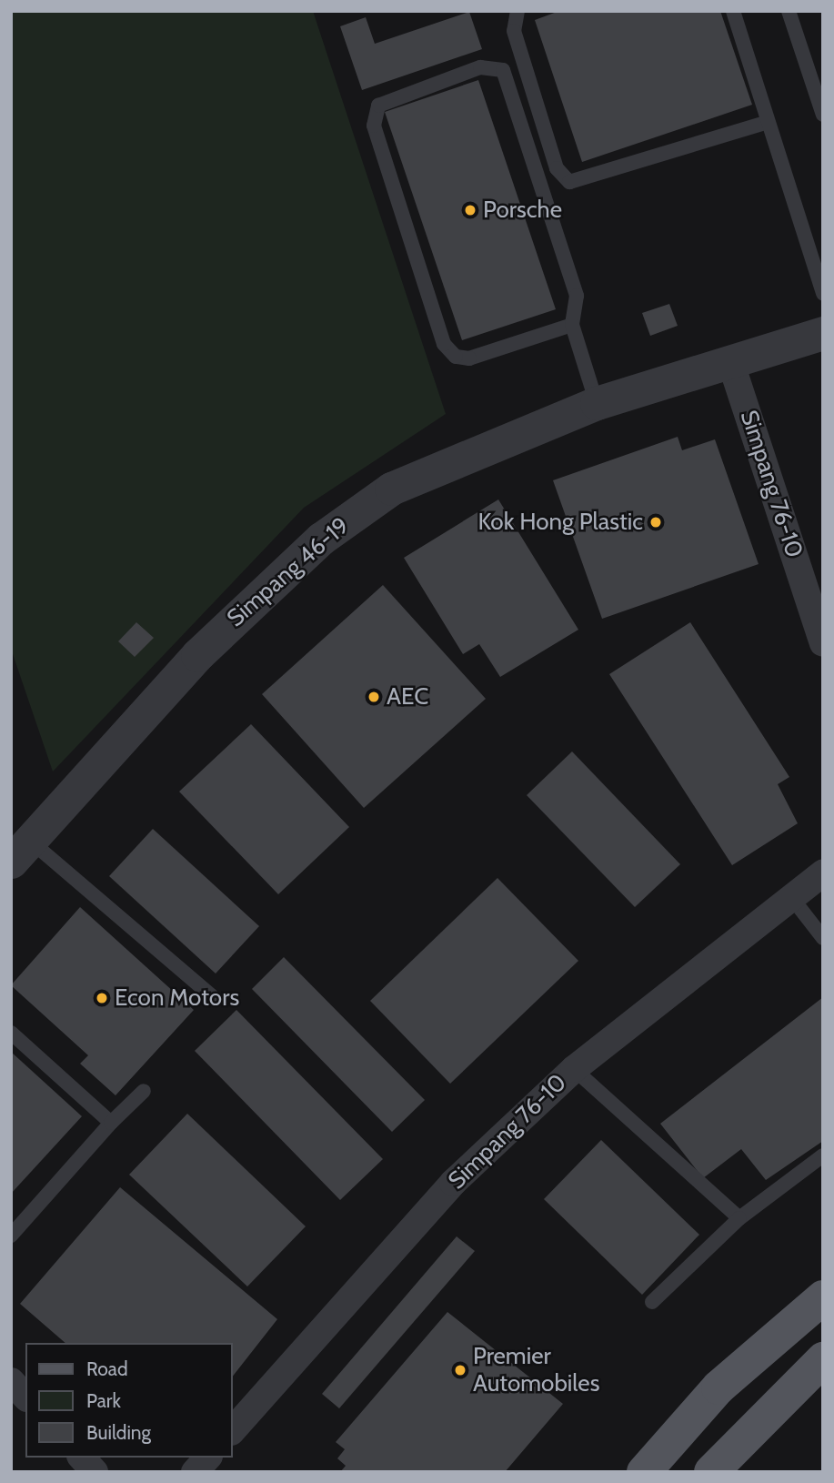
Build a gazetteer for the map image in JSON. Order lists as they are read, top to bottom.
{
  "streets": {
    "street": ["Simpang 76-10", "Simpang 46-19"]
  },
  "crossings": [
    ["Simpang 76-10", "Simpang 46-19"]
  ],
  "places": [
    "Porsche",
    "Kok Hong Plastic",
    "AEC",
    "Econ Motors",
    "Premier Automobiles"
  ],
  "legend": ["Road", "Park", "Building"]
}
